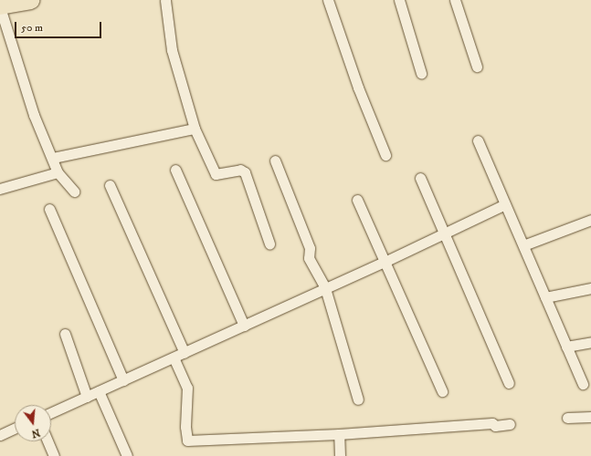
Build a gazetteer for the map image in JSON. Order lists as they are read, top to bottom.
{
  "scale_bar": "50 m",
  "north": "bottom"
}
